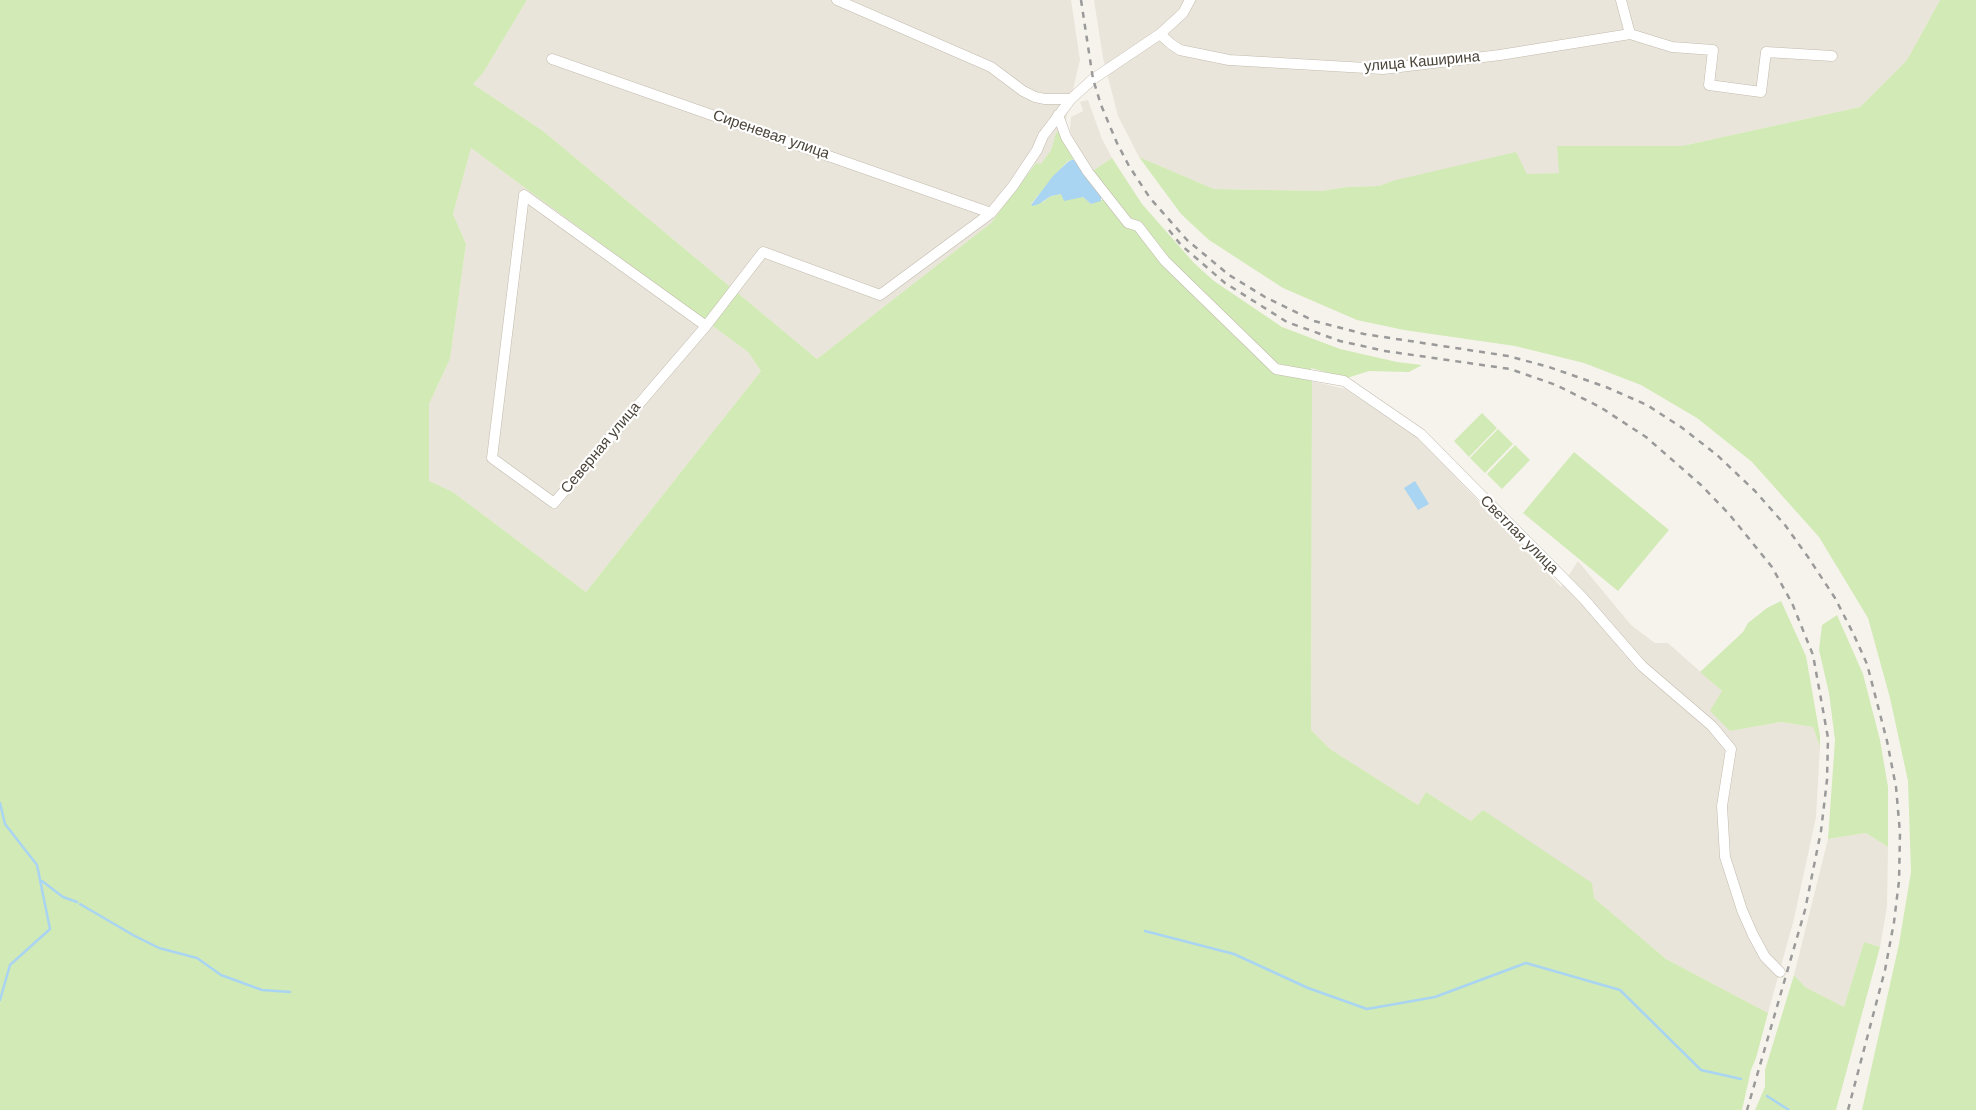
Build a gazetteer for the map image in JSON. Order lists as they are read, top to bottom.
{
  "streets": {
    "street": [
      "улица Каширина",
      "Сиреневая улица",
      "Северная улица",
      "Светлая улица"
    ]
  }
}
